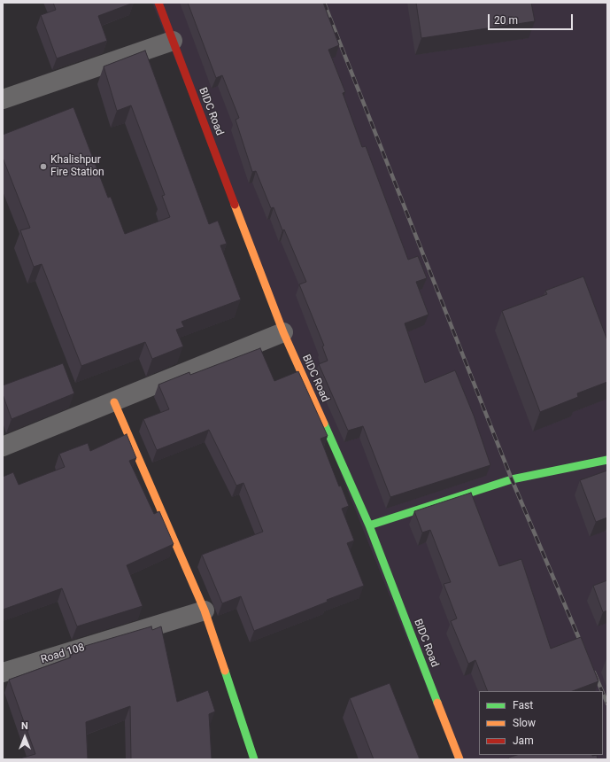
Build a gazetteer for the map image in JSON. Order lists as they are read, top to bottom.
{
  "streets": {
    "main road": ["BIDC Road"],
    "street": ["Road 108"]
  },
  "places": ["Khalishpur Fire Station"],
  "legend": ["Fast", "Slow", "Jam"],
  "scale_bar": "20 m",
  "north": "top"
}
